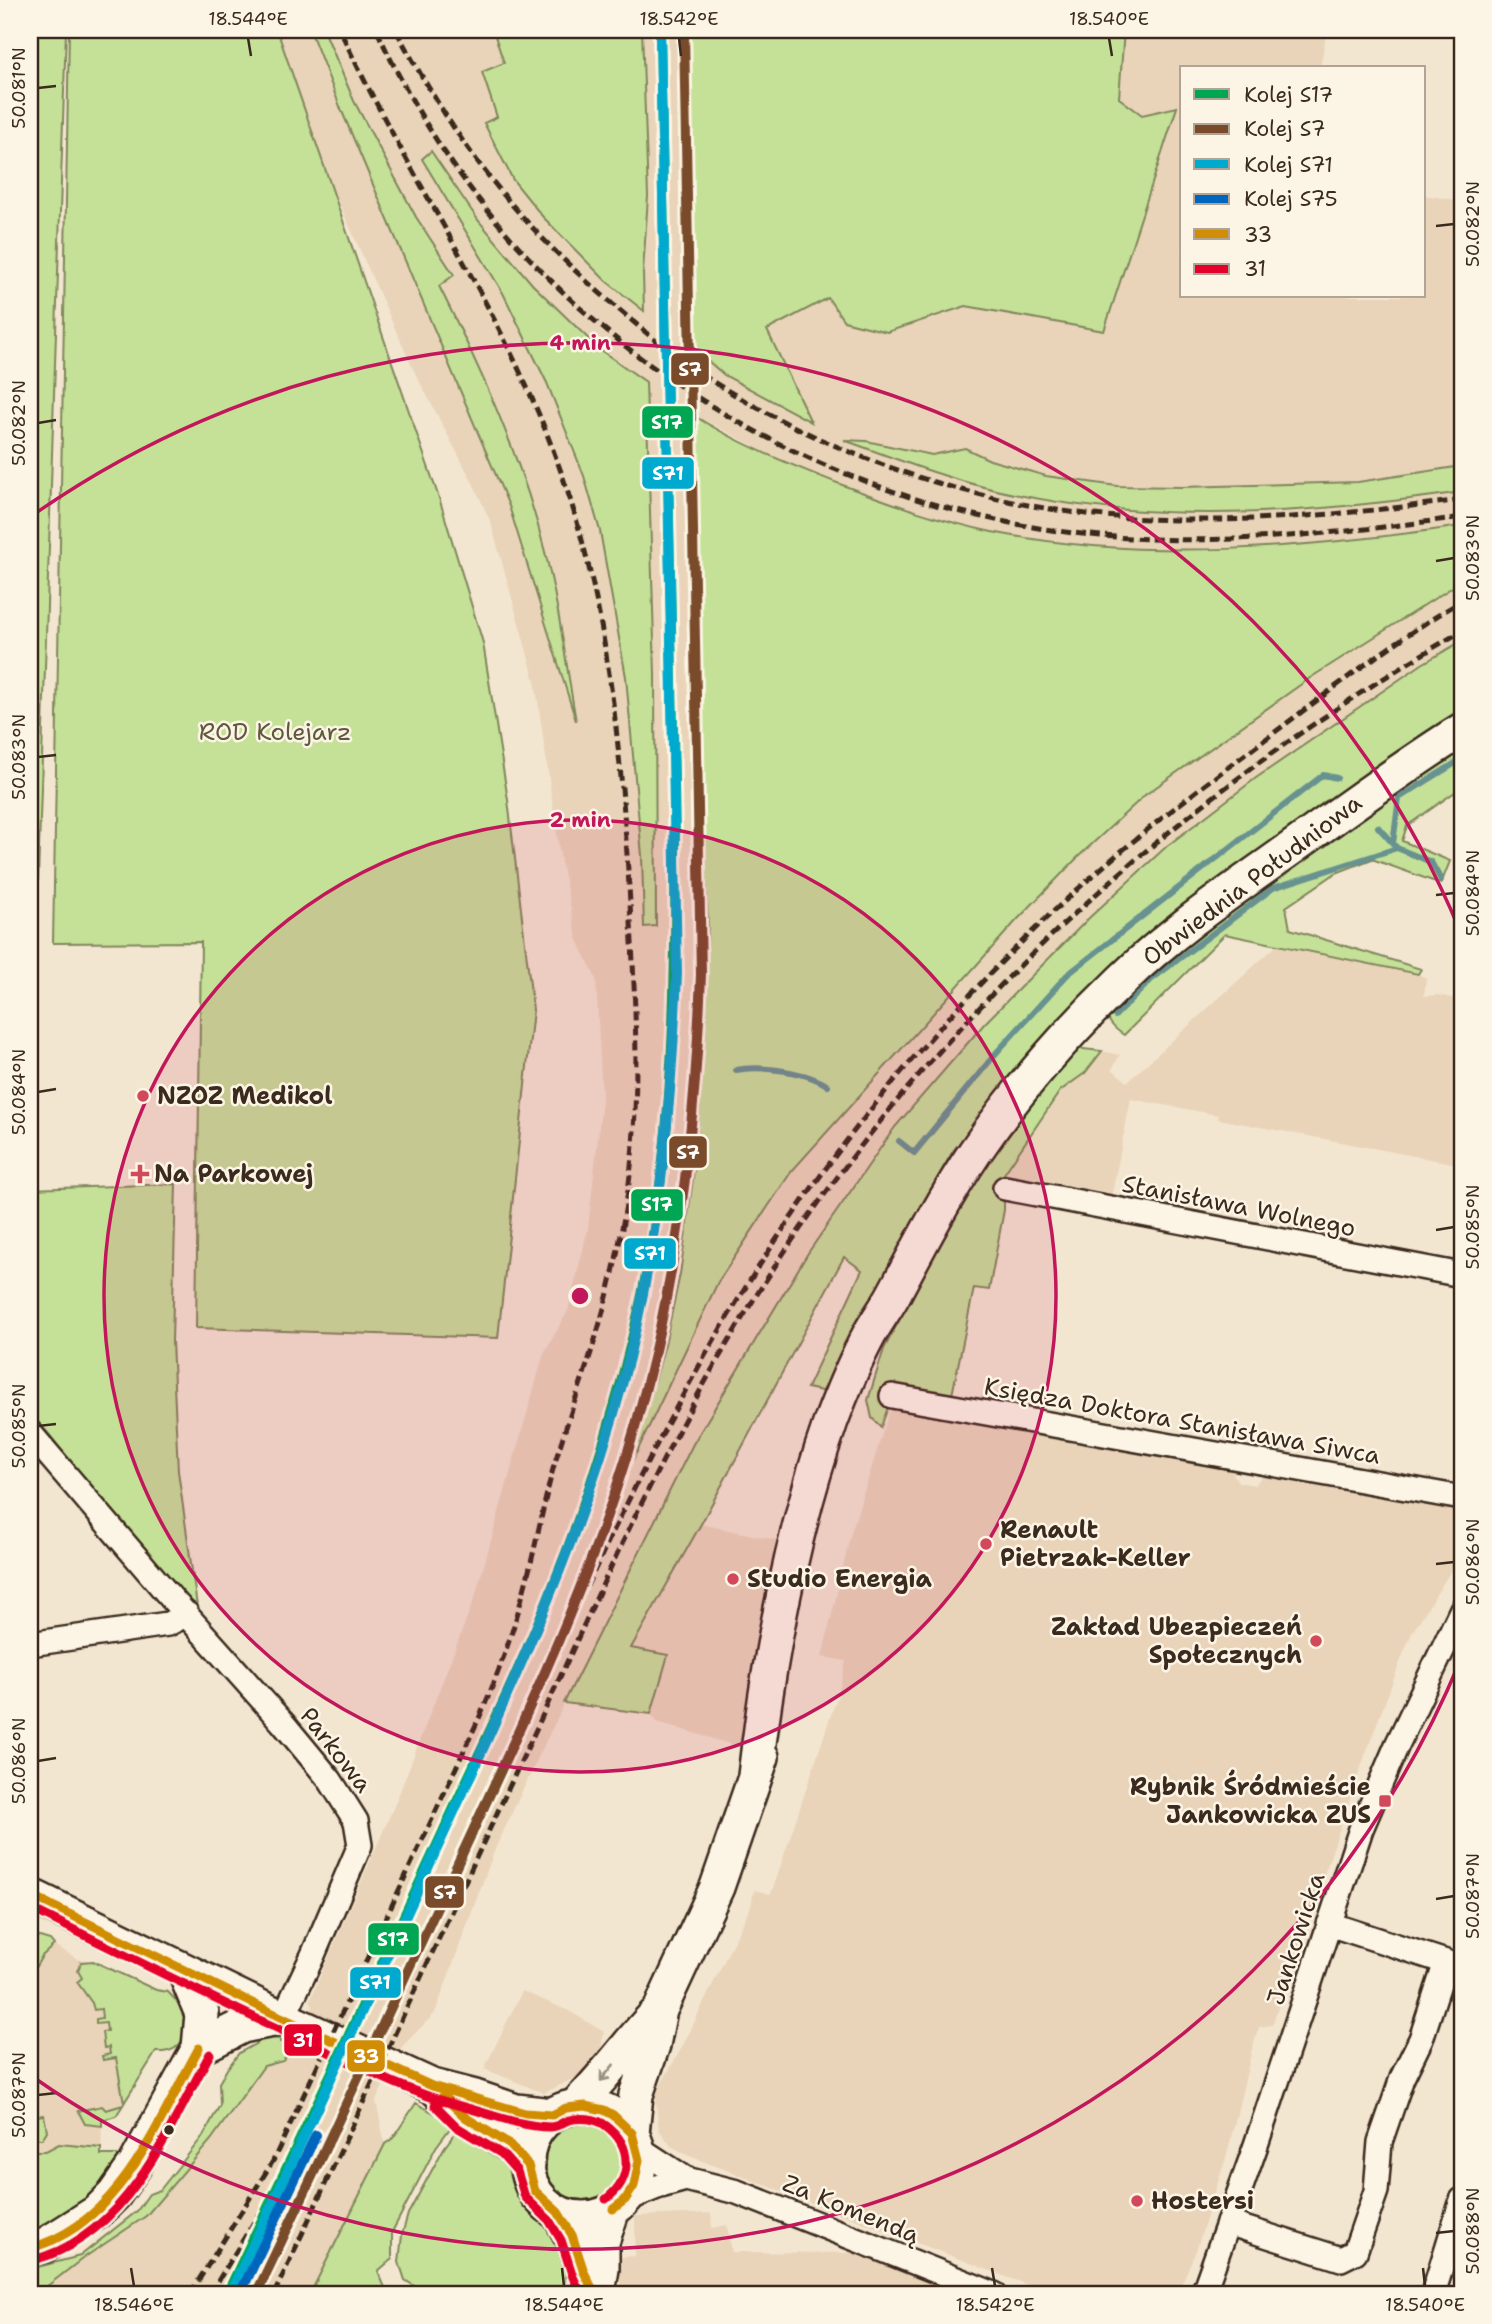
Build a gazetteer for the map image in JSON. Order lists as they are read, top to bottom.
{
  "streets": {
    "main road": ["Obwiednia Południowa"],
    "street": [
      "Stanisława Wolnego",
      "Księdza Doktora Stanisława Siwca",
      "Parkowa",
      "Jankowicka",
      "Za Komendą"
    ]
  },
  "crossings": [
    ["Obwiednia Południowa", "Za Komendą"]
  ],
  "parks": ["ROD Kolejarz"],
  "places": {
    "other": [
      "NZOZ Medikol",
      "Renault Pietrzak-Keller",
      "Studio Energia",
      "Zakład Ubezpieczeń Społecznych",
      "Hostersi"
    ],
    "health": ["Na Parkowej"],
    "transit": ["Rybnik Śródmieście Jankowicka ZUS"]
  },
  "lines": [
    "rail line S17",
    "rail line S7",
    "rail line S71",
    "transit line 33",
    "transit line 31",
    "rail line S75"
  ],
  "legend": [
    "Kolej S17",
    "Kolej S7",
    "Kolej S71",
    "Kolej S75",
    "33",
    "31"
  ],
  "coordinates": [
    "18.544°E",
    "18.542°E",
    "18.540°E",
    "50.081°N",
    "50.082°N",
    "50.083°N",
    "50.084°N",
    "50.085°N",
    "50.086°N",
    "50.087°N",
    "50.088°N",
    "18.546°E"
  ],
  "rings": ["4 min", "2 min"]
}
